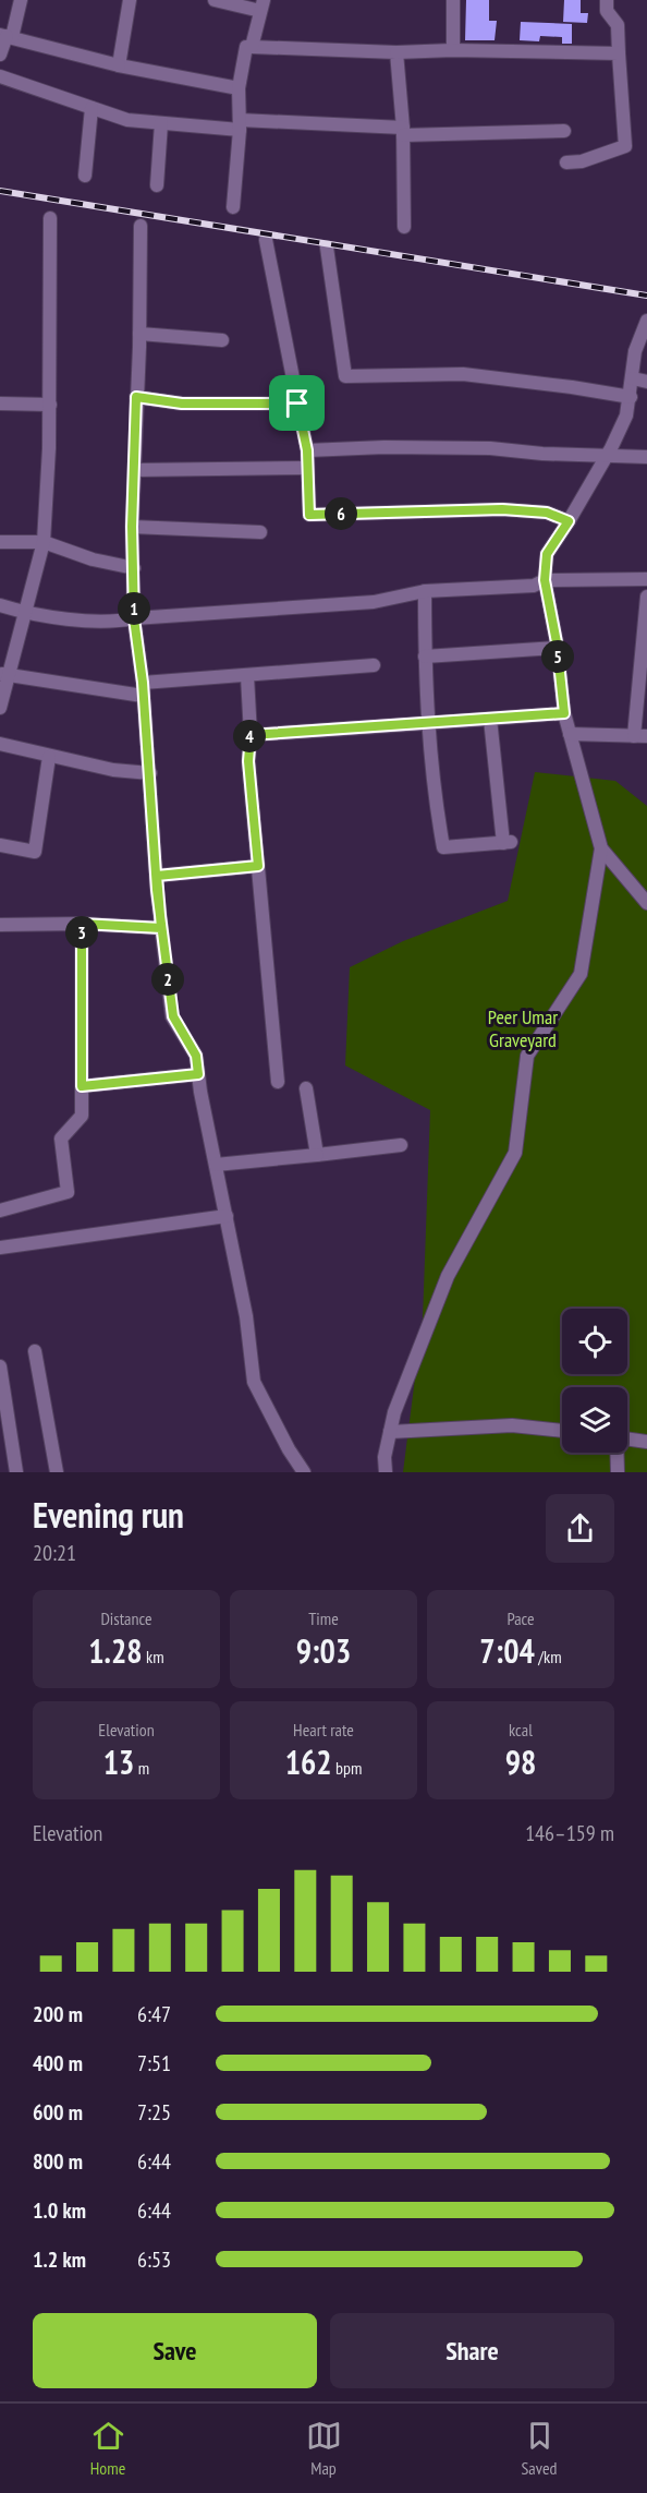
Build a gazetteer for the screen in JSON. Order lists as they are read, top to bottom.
{
  "parks": ["Peer Umar Graveyard"],
  "page": {
    "pins": [
      "6",
      "1",
      "5",
      "4",
      "3",
      "2"
    ],
    "heading": ["Evening run", "20:21"],
    "stats": [
      ["Distance", "1.28 km"],
      ["Time", "9:03"],
      ["Pace", "7:04 /km"],
      ["Elevation", "13 m"],
      ["Heart rate", "162 bpm"],
      ["kcal", "98"]
    ],
    "chart": ["Elevation", "146–159 m"],
    "list": [
      {
        "name": "200 m",
        "note": "6:47"
      },
      {
        "name": "400 m",
        "note": "7:51"
      },
      {
        "name": "600 m",
        "note": "7:25"
      },
      {
        "name": "800 m",
        "note": "6:44"
      },
      {
        "name": "1.0 km",
        "note": "6:44"
      },
      {
        "name": "1.2 km",
        "note": "6:53"
      }
    ],
    "buttons": ["Save", "Share"],
    "tabs": ["Home", "Map", "Saved"]
  }
}
